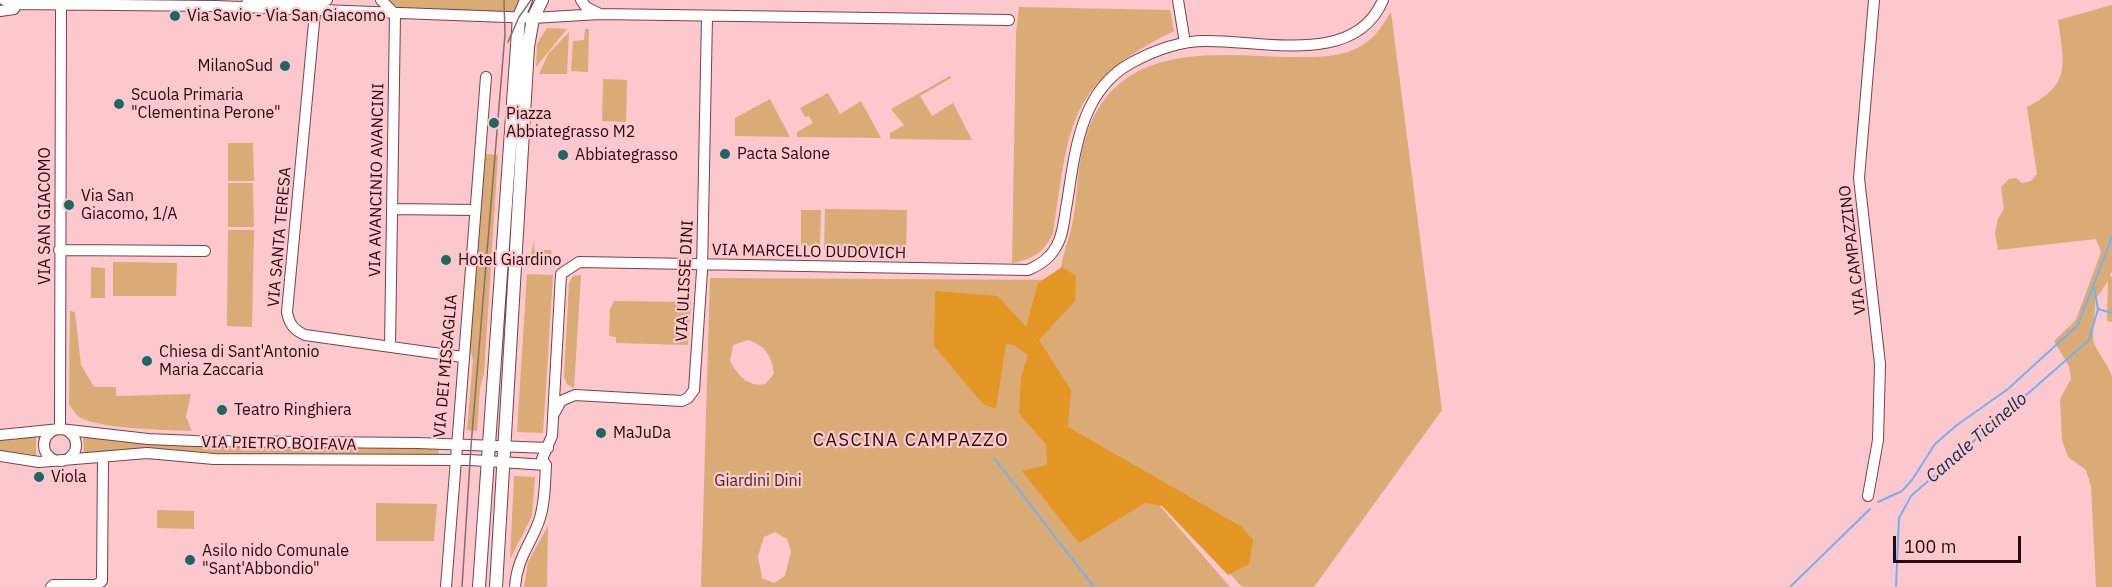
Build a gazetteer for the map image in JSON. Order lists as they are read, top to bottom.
{
  "streets": {
    "street": [
      "VIA AVANCINIO AVANCINI",
      "VIA SAN GIACOMO",
      "VIA SANTA TERESA",
      "VIA CAMPAZZINO",
      "VIA MARCELLO DUDOVICH",
      "VIA ULISSE DINI",
      "VIA DEI MISSAGLIA",
      "VIA PIETRO BOIFAVA"
    ]
  },
  "crossings": [
    ["VIA AVANCINIO AVANCINI", "VIA SANTA TERESA"],
    ["VIA SAN GIACOMO", "VIA PIETRO BOIFAVA"],
    ["VIA SANTA TERESA", "VIA DEI MISSAGLIA"],
    ["VIA MARCELLO DUDOVICH", "VIA ULISSE DINI"],
    ["VIA DEI MISSAGLIA", "VIA PIETRO BOIFAVA"]
  ],
  "districts": ["CASCINA CAMPAZZO"],
  "water": ["Canale Ticinello"],
  "parks": ["Giardini Dini"],
  "places": [
    "Via Savio - Via San Giacomo",
    "MilanoSud",
    "Scuola Primaria \"Clementina Perone\"",
    "Piazza Abbiategrasso M2",
    "Pacta Salone",
    "Abbiategrasso",
    "Via San Giacomo, 1/A",
    "Hotel Giardino",
    "Chiesa di Sant'Antonio Maria Zaccaria",
    "Teatro Ringhiera",
    "MaJuDa",
    "Viola",
    "Asilo nido Comunale \"Sant'Abbondio\""
  ],
  "scale_bar": "100 m"
}
